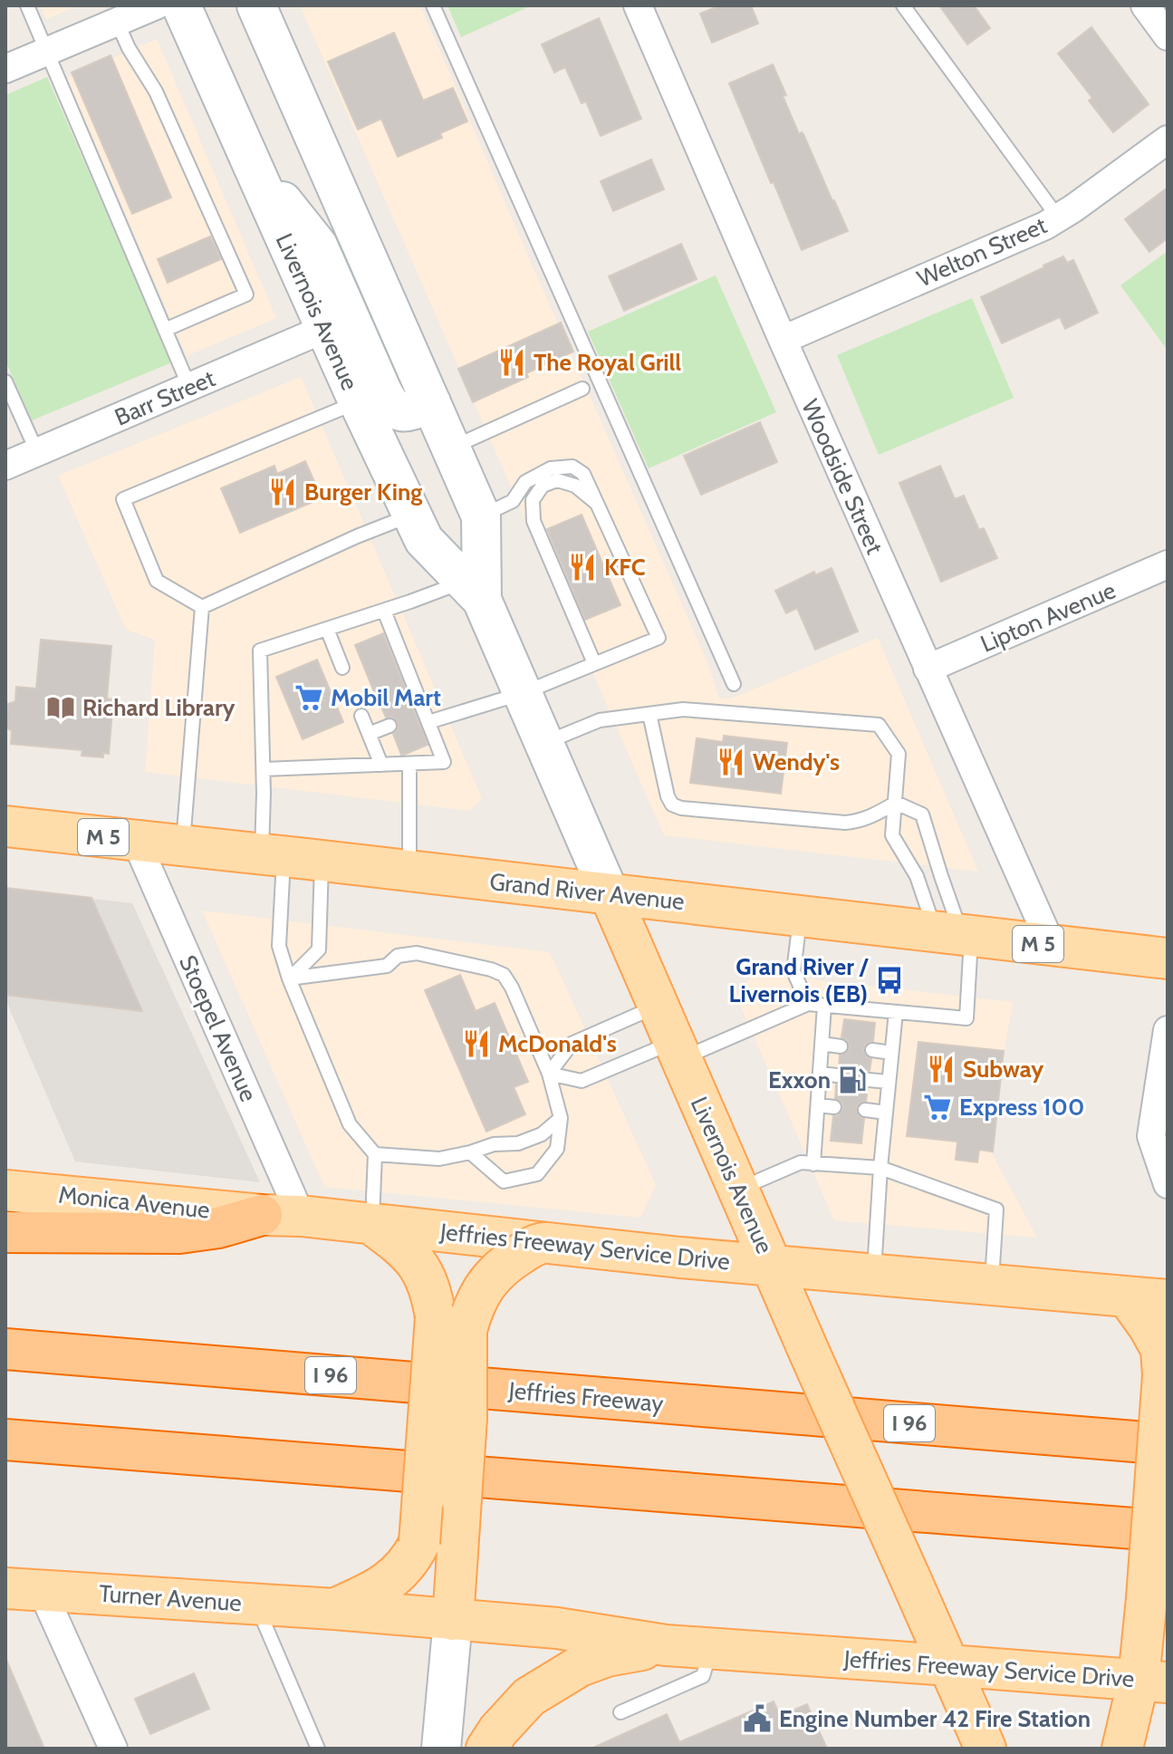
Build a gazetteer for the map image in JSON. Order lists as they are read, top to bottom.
{
  "streets": {
    "highway": ["I 96", "Jeffries Freeway"],
    "main road": [
      "Livernois Avenue",
      "M 5",
      "Grand River Avenue",
      "Monica Avenue",
      "Jeffries Freeway Service Drive",
      "Turner Avenue"
    ],
    "street": [
      "Welton Street",
      "Barr Street",
      "Woodside Street",
      "Lipton Avenue",
      "Stoepel Avenue"
    ]
  },
  "crossings": [
    ["Welton Street", "Woodside Street"],
    ["Livernois Avenue", "Barr Street"],
    ["Livernois Avenue", "Grand River Avenue"],
    ["Livernois Avenue", "Jeffries Freeway Service Drive"],
    ["Woodside Street", "Lipton Avenue"],
    ["Woodside Street", "Grand River Avenue"],
    ["Grand River Avenue", "Stoepel Avenue"],
    ["Stoepel Avenue", "Jeffries Freeway Service Drive"],
    ["Monica Avenue", "Jeffries Freeway Service Drive"],
    ["Jeffries Freeway Service Drive", "Turner Avenue"]
  ],
  "places": {
    "restaurant": [
      "The Royal Grill",
      "Burger King",
      "KFC",
      "Wendy's",
      "McDonald's",
      "Subway"
    ],
    "supermarket": ["Mobil Mart", "Express 100"],
    "library": ["Richard Library"],
    "bus stop": ["Grand River / Livernois (EB)"],
    "fuel station": ["Exxon"],
    "public building": ["Engine Number 42 Fire Station"]
  }
}
